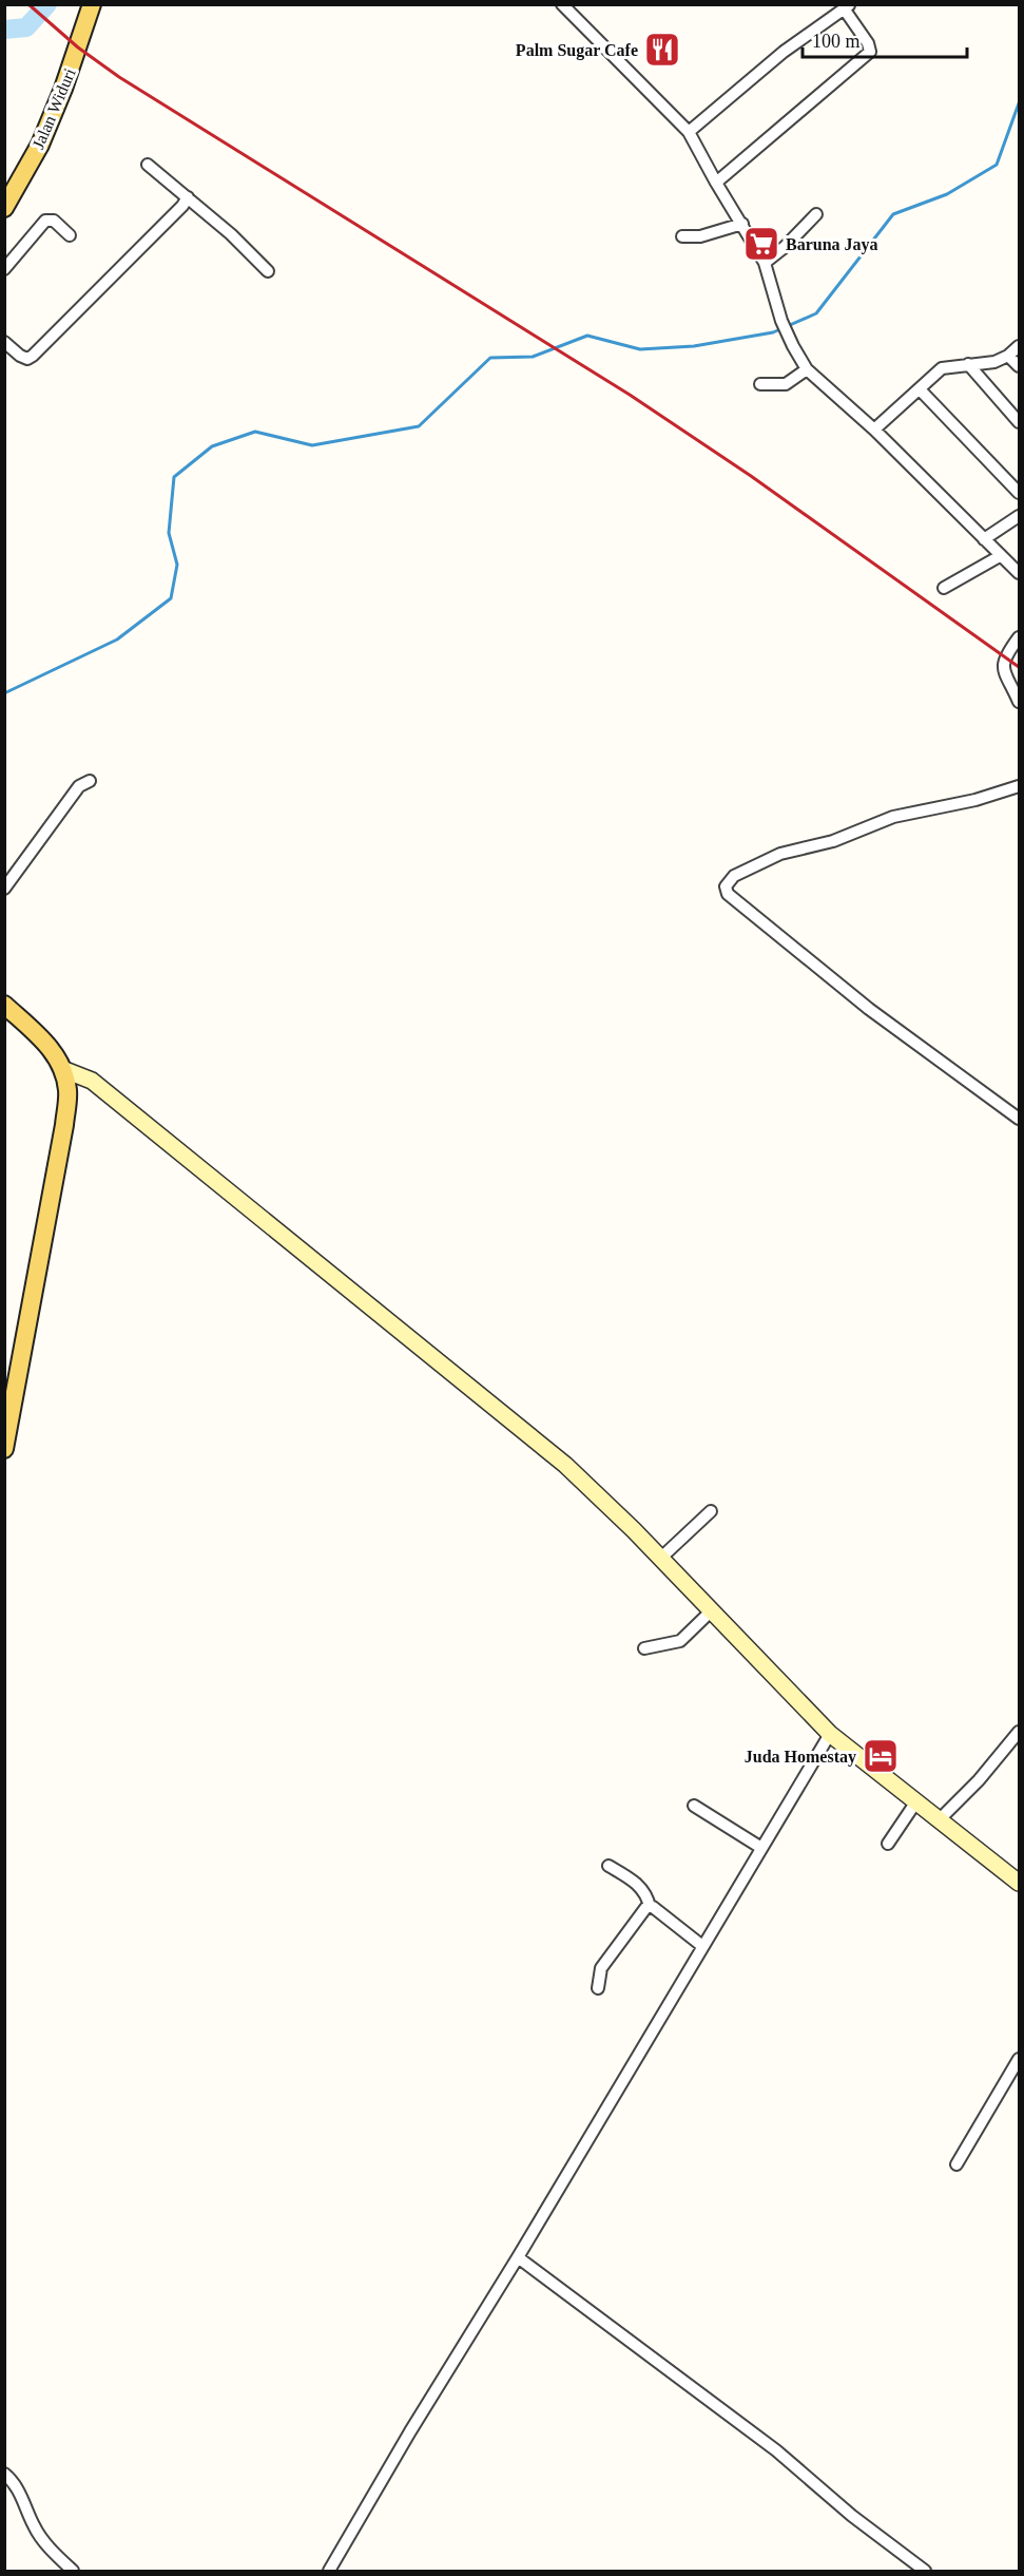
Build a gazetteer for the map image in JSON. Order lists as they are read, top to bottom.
{
  "streets": {
    "main road": ["Jalan Widuri"]
  },
  "places": {
    "restaurant": ["Palm Sugar Cafe"],
    "supermarket": ["Baruna Jaya"],
    "hotel": ["Juda Homestay"]
  },
  "scale_bar": "100 m"
}
